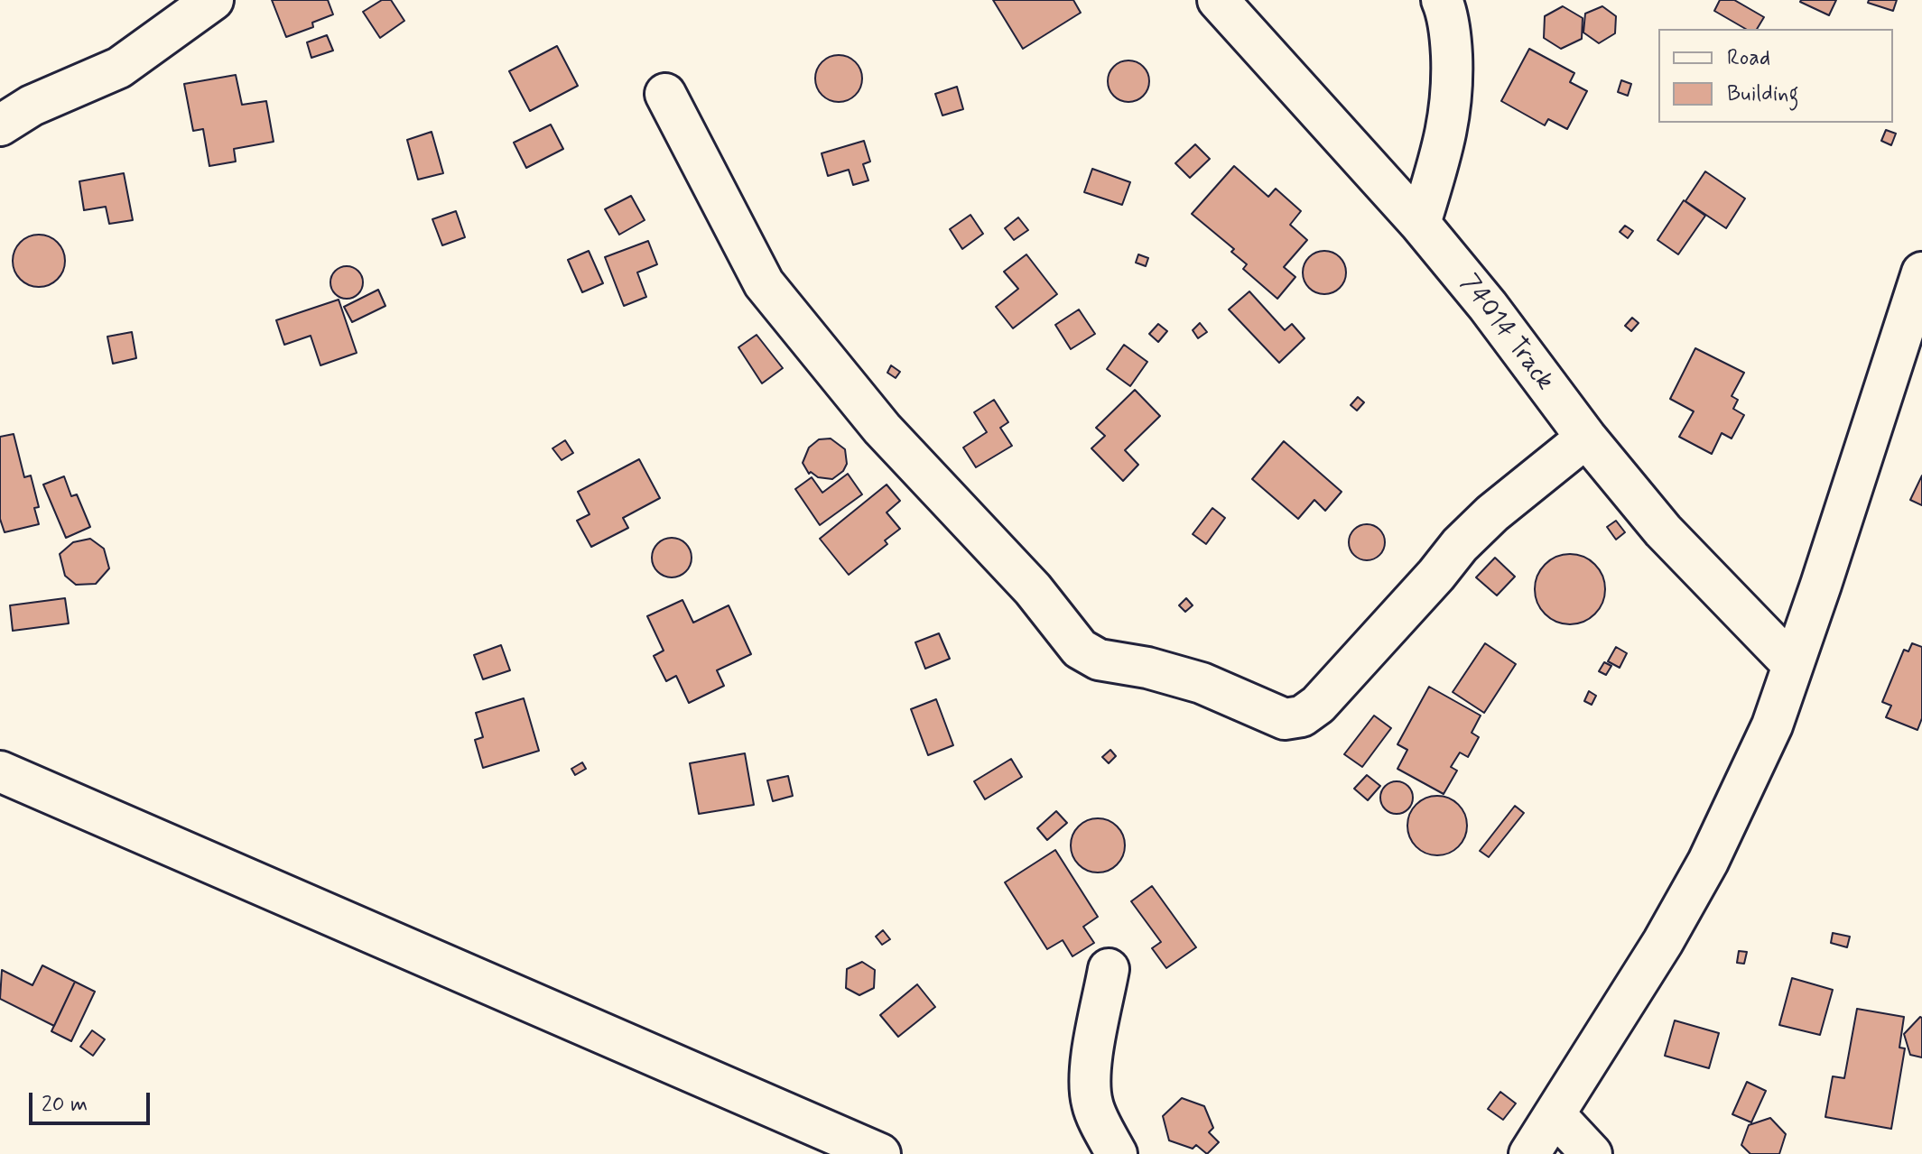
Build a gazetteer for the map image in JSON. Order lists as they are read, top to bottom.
{
  "streets": {
    "street": ["74014 Track"]
  },
  "legend": ["Road", "Building"],
  "scale_bar": "20 m"
}
